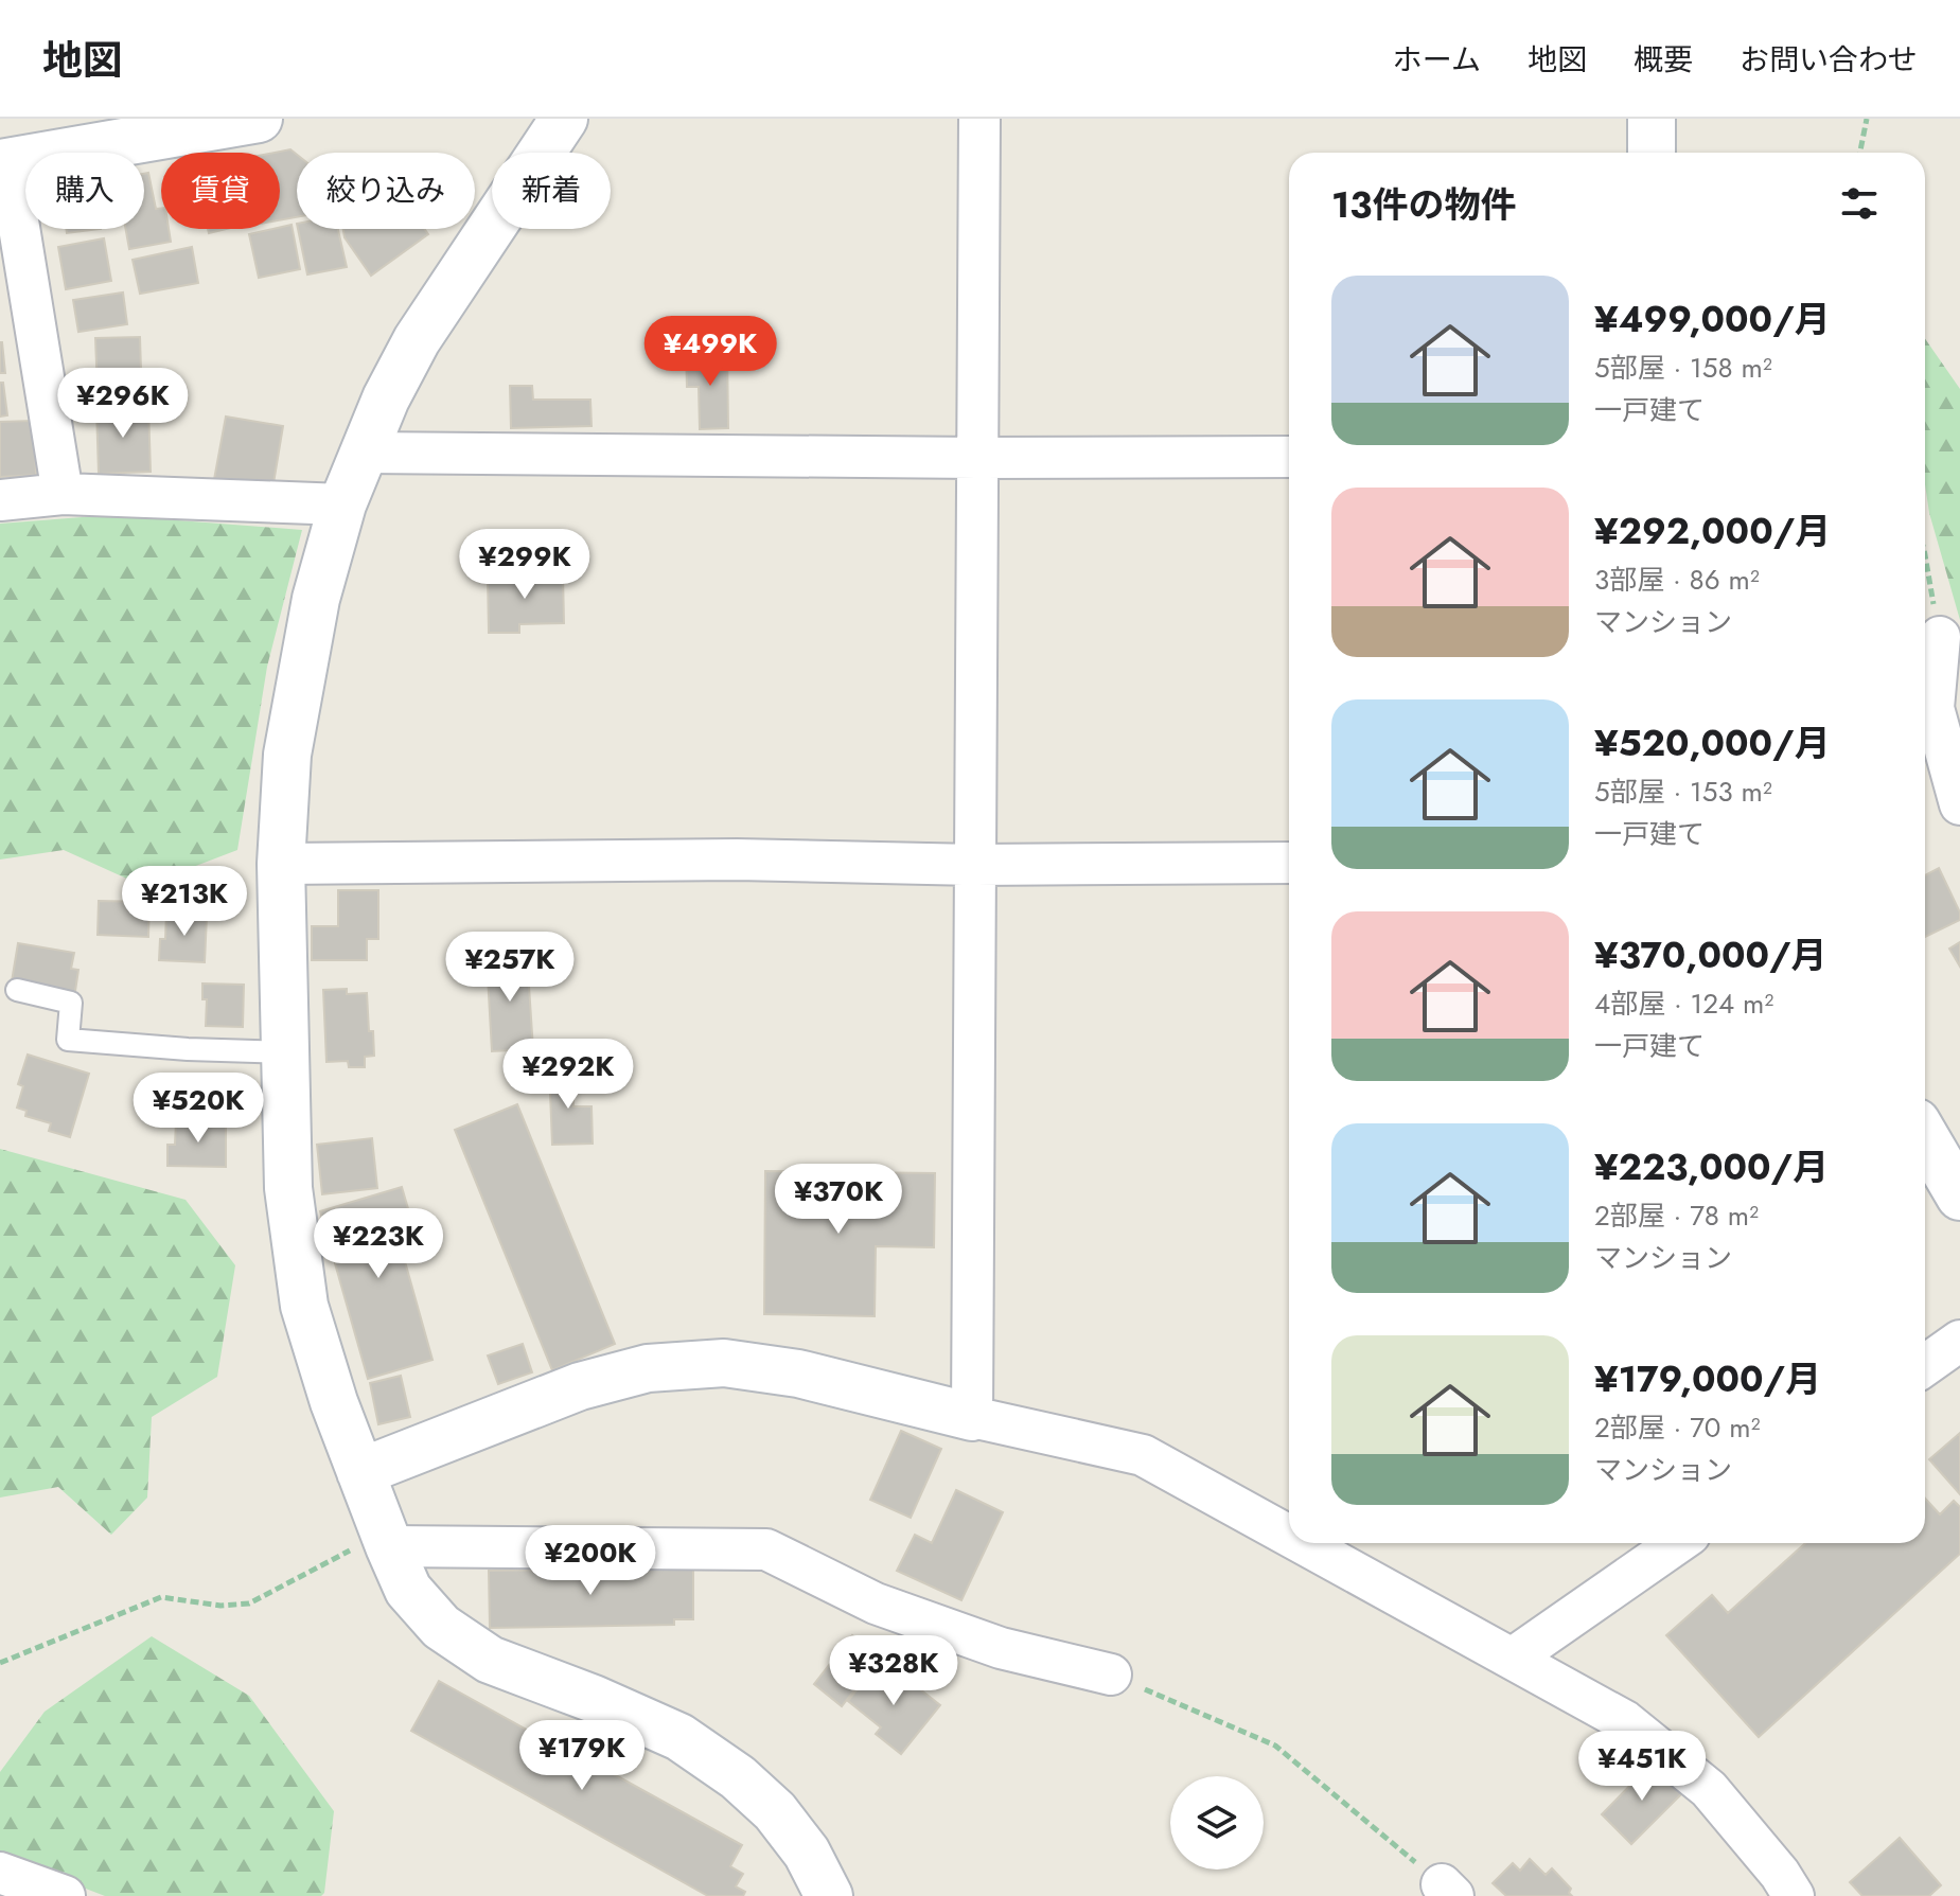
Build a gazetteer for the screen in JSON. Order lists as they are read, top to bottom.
{
  "page": {
    "header": "地図",
    "nav": [
      "ホーム",
      "地図",
      "概要",
      "お問い合わせ"
    ],
    "chip": [
      "購入",
      "賃貸",
      "絞り込み",
      "新着"
    ],
    "heading": "13件の物件",
    "list": [
      {
        "name": "¥499,000/月",
        "note": "5部屋 · 158 m² · 一戸建て"
      },
      {
        "name": "¥292,000/月",
        "note": "3部屋 · 86 m² · マンション"
      },
      {
        "name": "¥520,000/月",
        "note": "5部屋 · 153 m² · 一戸建て"
      },
      {
        "name": "¥370,000/月",
        "note": "4部屋 · 124 m² · 一戸建て"
      },
      {
        "name": "¥223,000/月",
        "note": "2部屋 · 78 m² · マンション"
      },
      {
        "name": "¥179,000/月",
        "note": "2部屋 · 70 m² · マンション"
      }
    ],
    "price": [
      "¥499K",
      "¥296K",
      "¥299K",
      "¥213K",
      "¥257K",
      "¥292K",
      "¥520K",
      "¥370K",
      "¥223K",
      "¥200K",
      "¥328K",
      "¥179K",
      "¥451K"
    ]
  }
}
